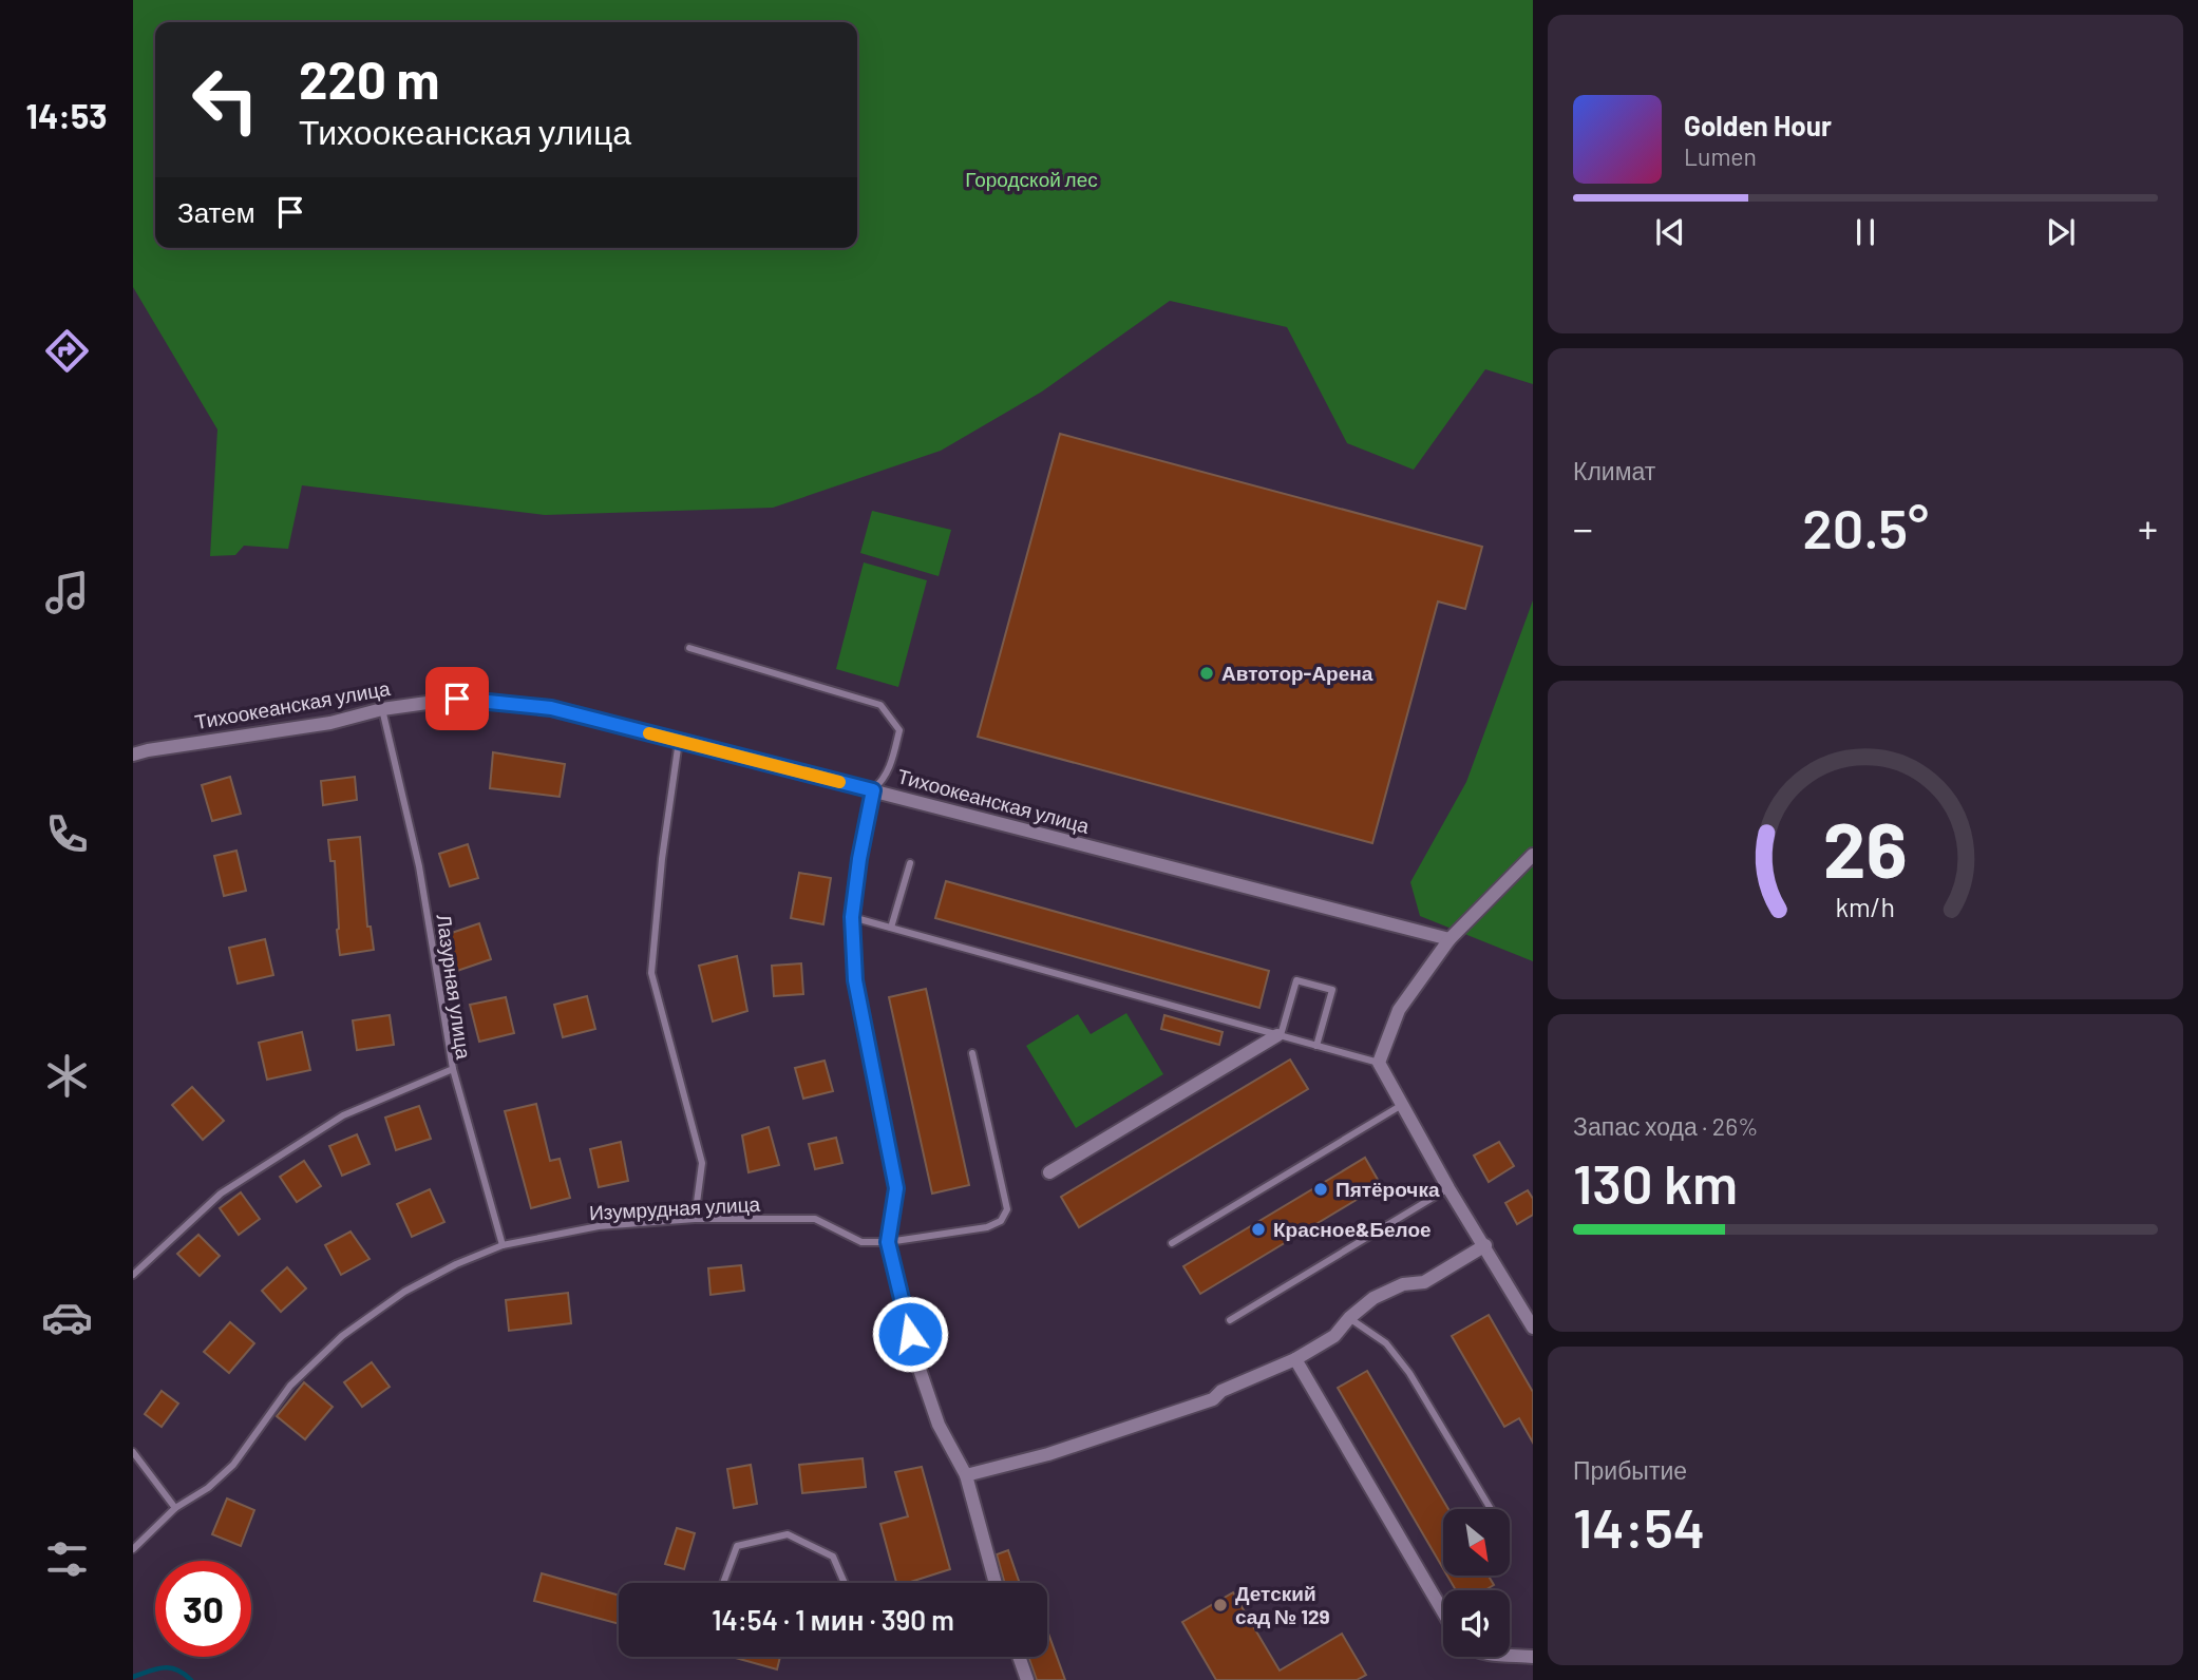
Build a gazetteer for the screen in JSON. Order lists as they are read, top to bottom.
{
  "streets": {
    "street": ["Тихоокеанская улица"],
    "lane": ["Лазурная улица", "Изумрудная улица"]
  },
  "crossings": [
    ["Тихоокеанская улица", "Лазурная улица"]
  ],
  "parks": ["Городской лес"],
  "places": [
    "Автотор-Арена",
    "Пятёрочка",
    "Красное&Белое",
    "Детский сад № 129"
  ],
  "north": "bottom right",
  "page": {
    "tabs": "14:53",
    "turn": ["220 m", "Тихоокеанская улица"],
    "song": ["Golden Hour", "Lumen"],
    "then": "Затем",
    "tile": [
      "Климат",
      ["Запас хода · 26%", "130 km"],
      ["Прибытие", "14:54"]
    ],
    "heat": ["−", "20.5°", "+"],
    "limit": "30",
    "trip": "14:54 · 1 мин · 390 m",
    "gauge": ["26", "km/h"]
  }
}
